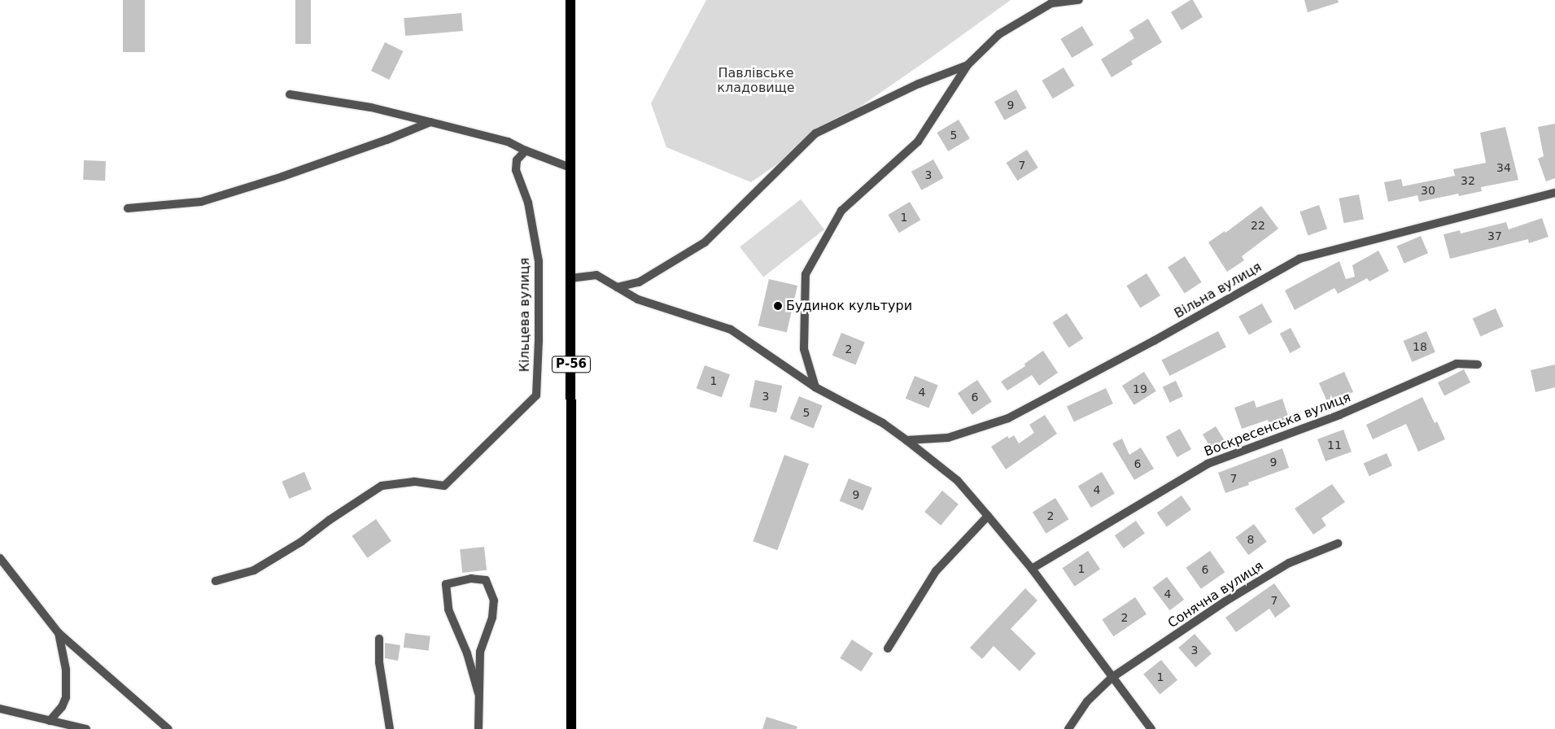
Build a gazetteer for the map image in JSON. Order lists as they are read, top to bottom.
{
  "streets": {
    "main road": ["Р-56"],
    "street": [
      "Вільна вулиця",
      "Кільцева вулиця",
      "Воскресенська вулиця",
      "Сонячна вулиця"
    ]
  },
  "parks": ["Павлівське кладовище"],
  "places": ["Будинок культури"],
  "house_numbers": [
    "9",
    "5",
    "7",
    "34",
    "3",
    "32",
    "30",
    "1",
    "22",
    "37",
    "18",
    "2",
    "1",
    "19",
    "4",
    "3",
    "6",
    "5",
    "11",
    "9",
    "6",
    "7",
    "4",
    "9",
    "2",
    "8",
    "1",
    "6",
    "4",
    "7",
    "2",
    "3",
    "1"
  ]
}
